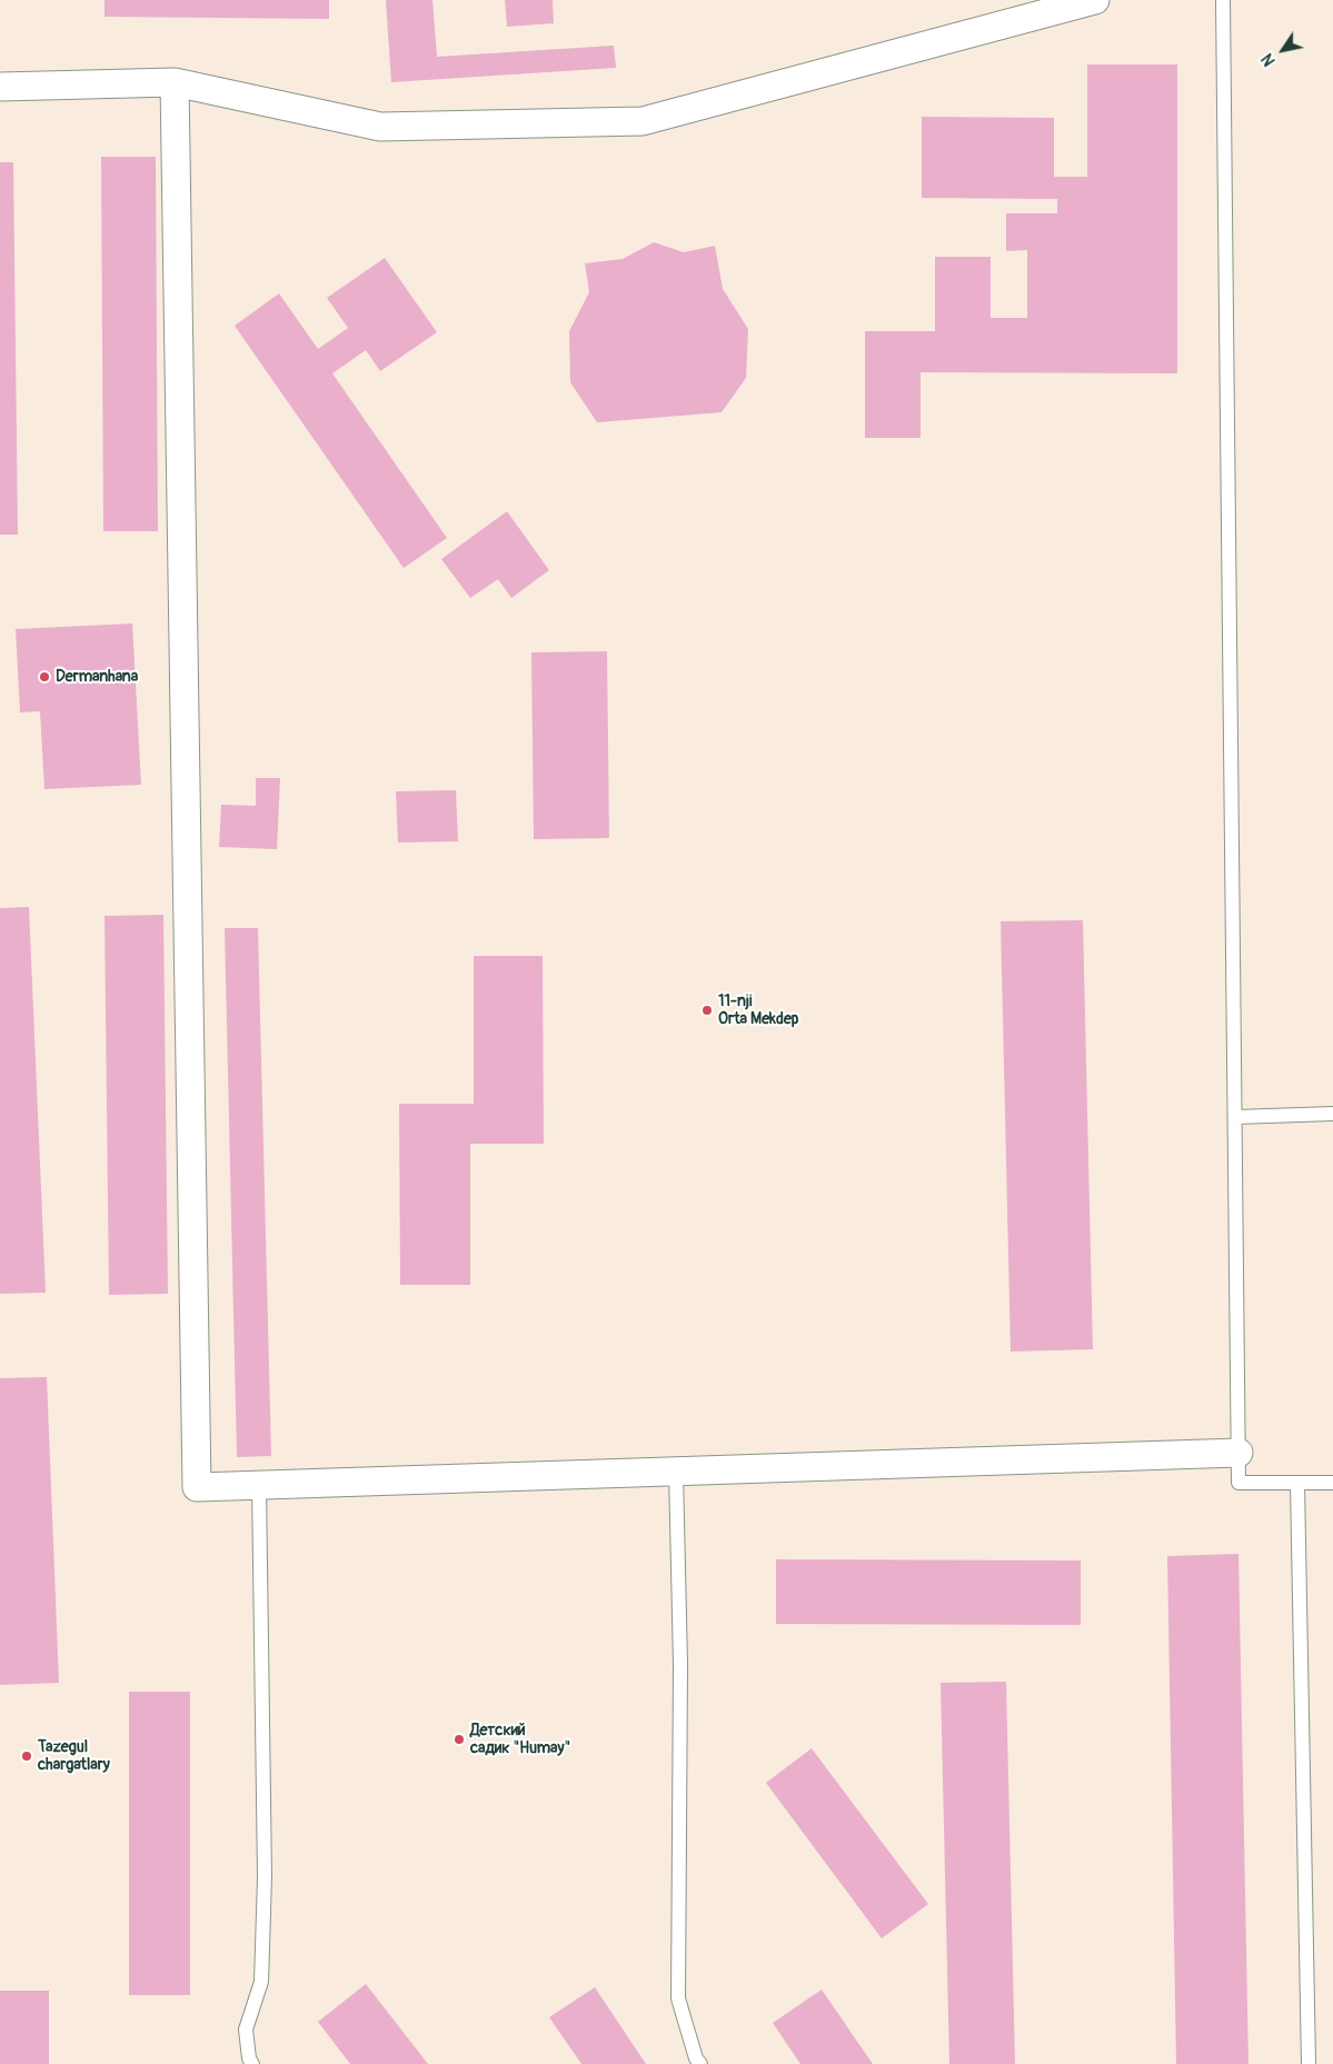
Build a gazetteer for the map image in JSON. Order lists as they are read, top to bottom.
{
  "places": [
    "Dermanhana",
    "11-nji Orta Mekdep",
    "Детский садик \"Humay\"",
    "Tazegul chargatlary"
  ],
  "north": "bottom left"
}
